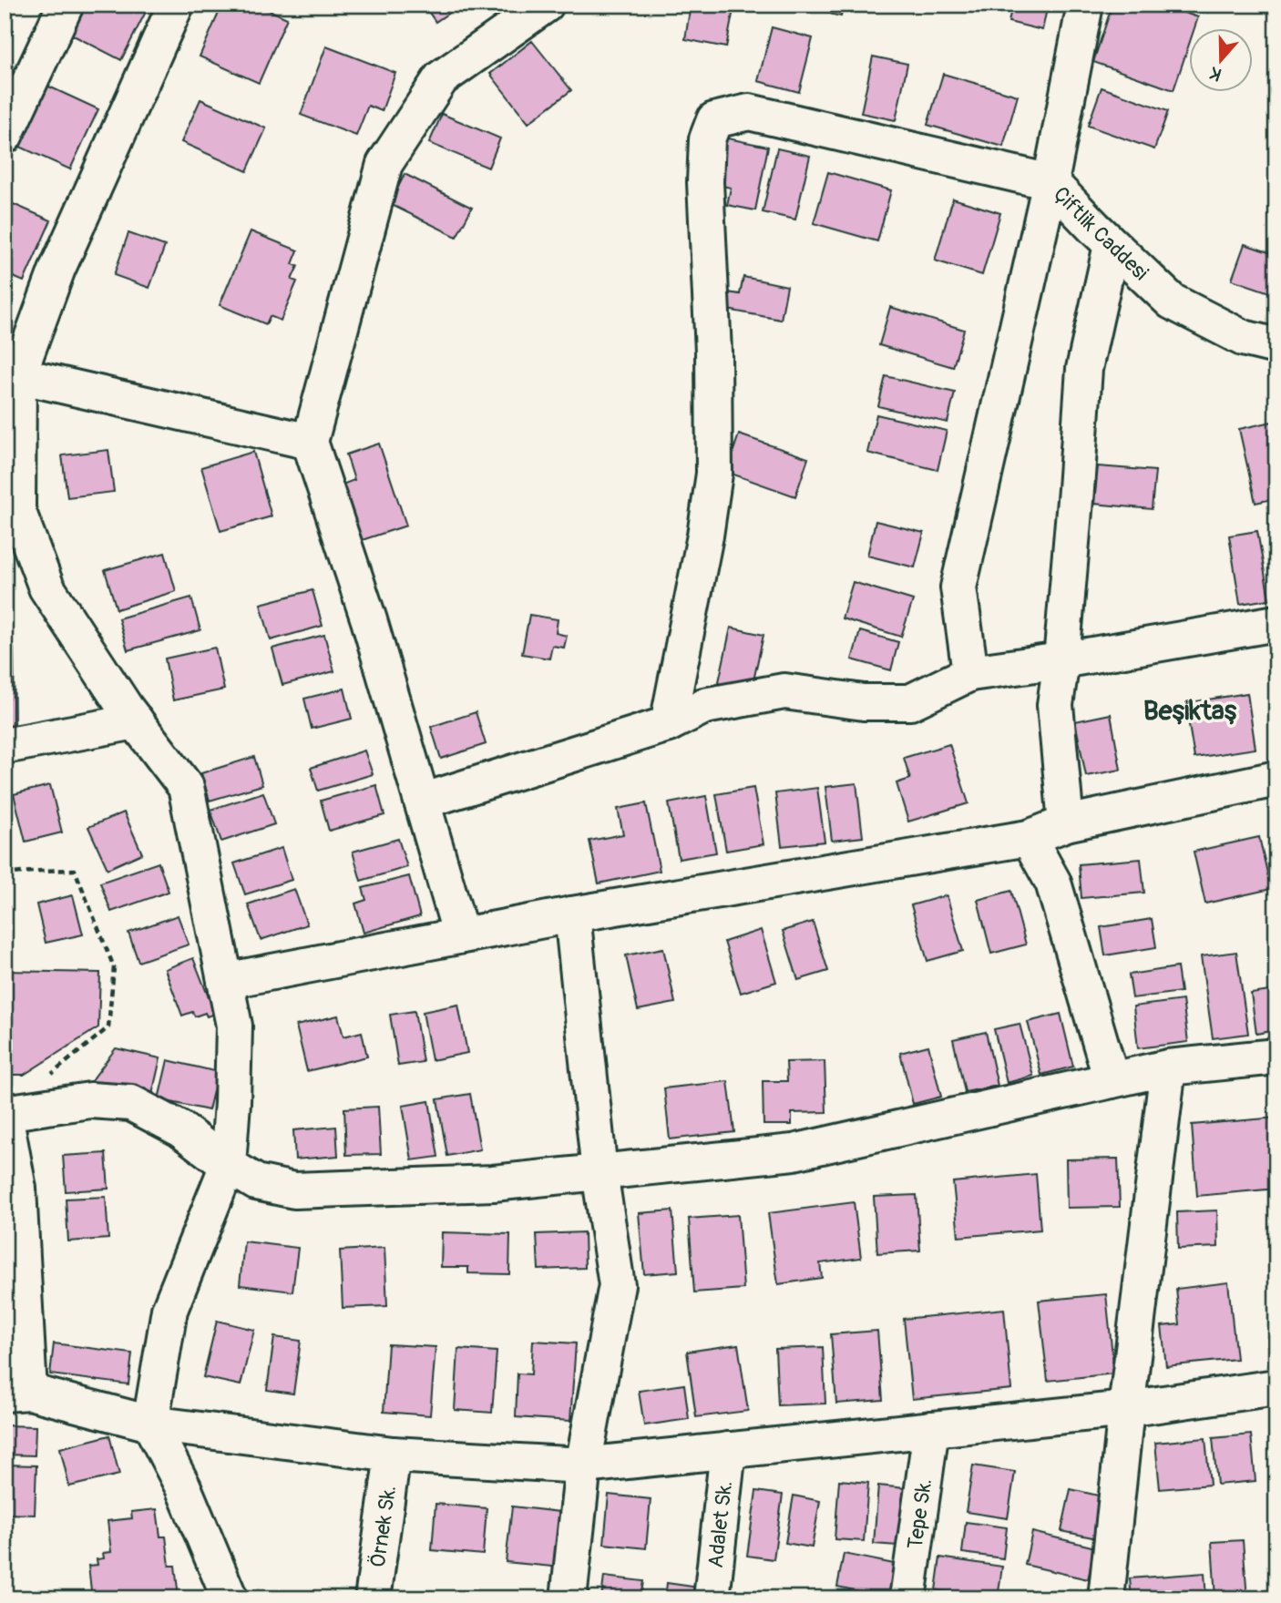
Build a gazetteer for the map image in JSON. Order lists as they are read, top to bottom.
{
  "streets": {
    "street": [
      "Çiftlik Caddesi",
      "Tepe Sk.",
      "Adalet Sk.",
      "Örnek Sk."
    ]
  },
  "districts": ["Beşiktaş"],
  "north": "bottom"
}
